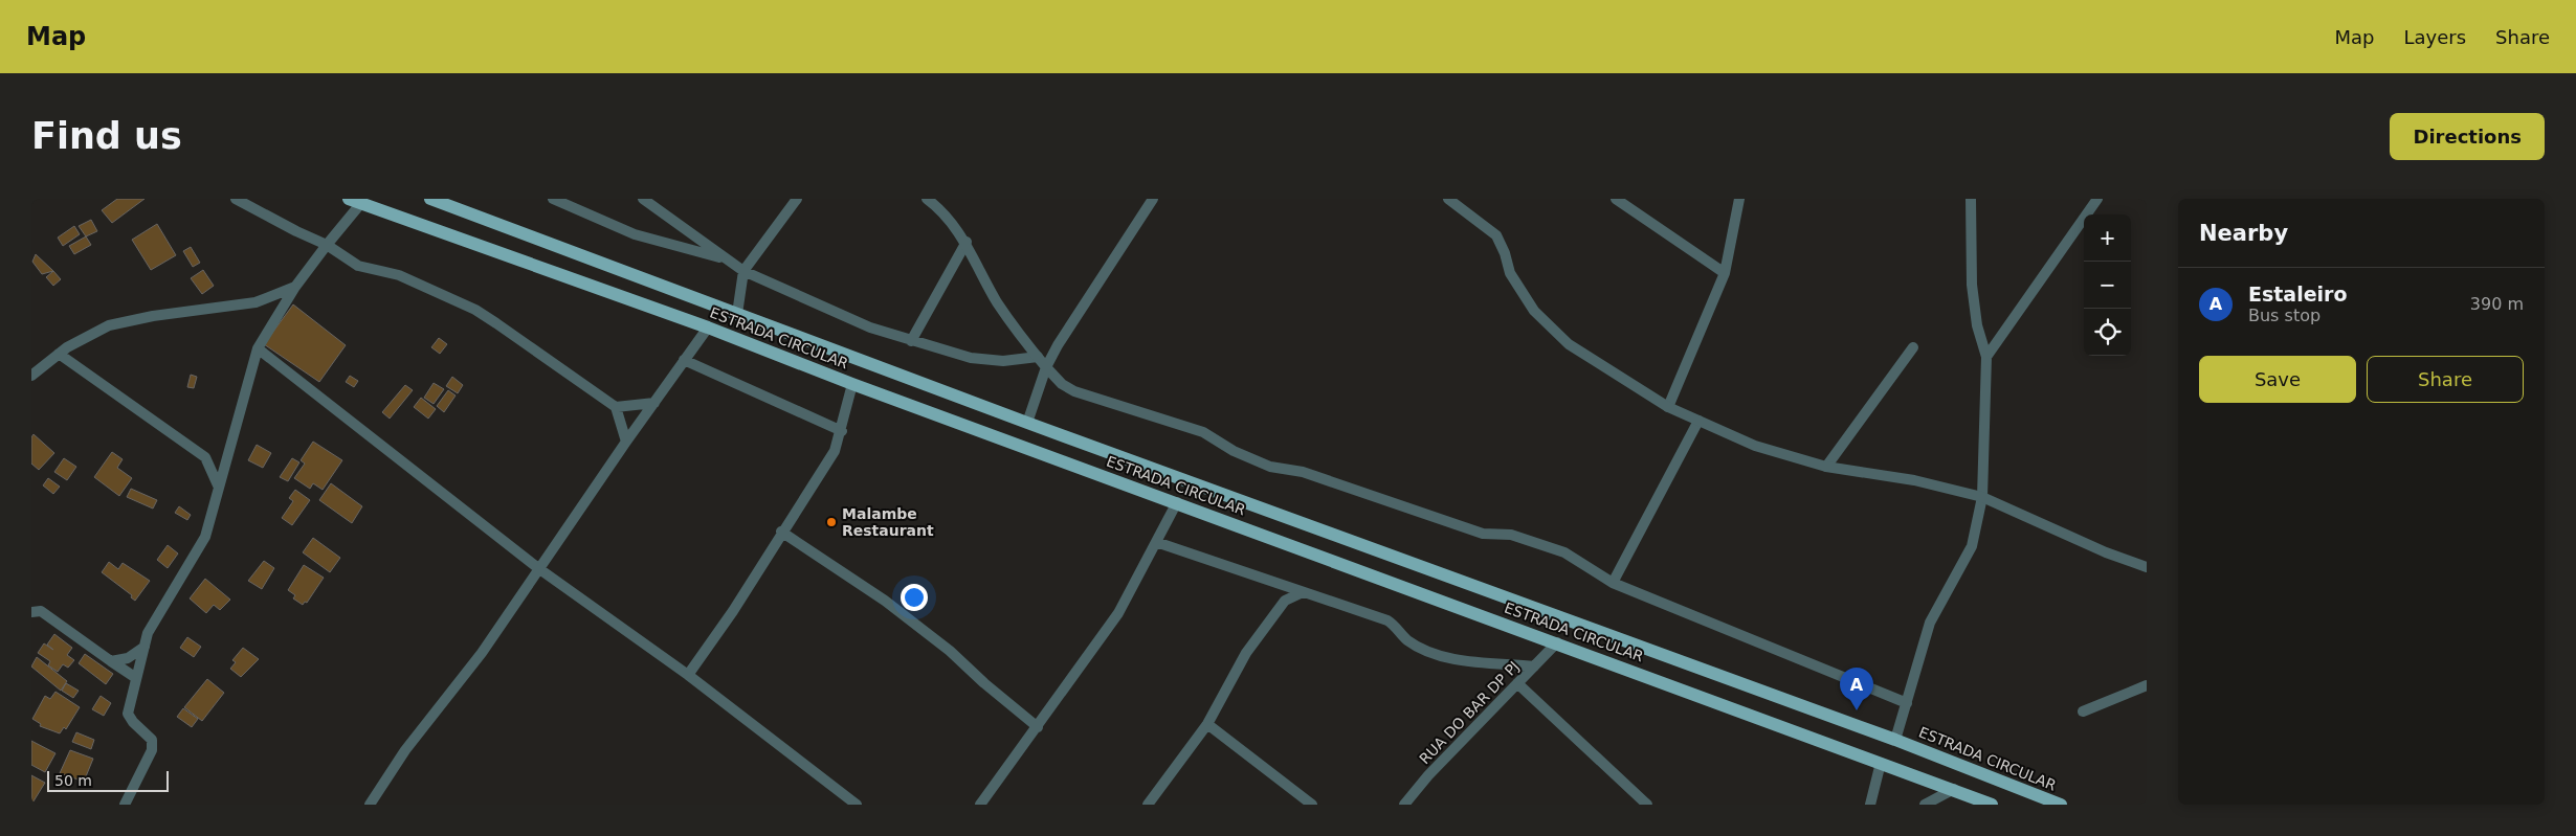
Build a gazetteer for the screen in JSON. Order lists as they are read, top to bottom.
{
  "streets": {
    "main road": ["ESTRADA CIRCULAR"],
    "street": ["RUA DO BAR DP PJ"]
  },
  "crossings": [
    ["ESTRADA CIRCULAR", "RUA DO BAR DP PJ"]
  ],
  "places": ["Malambe Restaurant"],
  "scale_bar": "50 m",
  "page": {
    "header": "Map",
    "nav": ["Map", "Layers", "Share"],
    "buttons": [
      "Directions",
      ["Save", "Share"]
    ],
    "title": "Find us",
    "heading": "Nearby",
    "map_buttons": ["+", "−"],
    "list": [
      {
        "mark": "A",
        "name": "Estaleiro",
        "note": "Bus stop",
        "value": "390 m"
      }
    ],
    "pins": "A",
    "scale": "50 m"
  }
}
